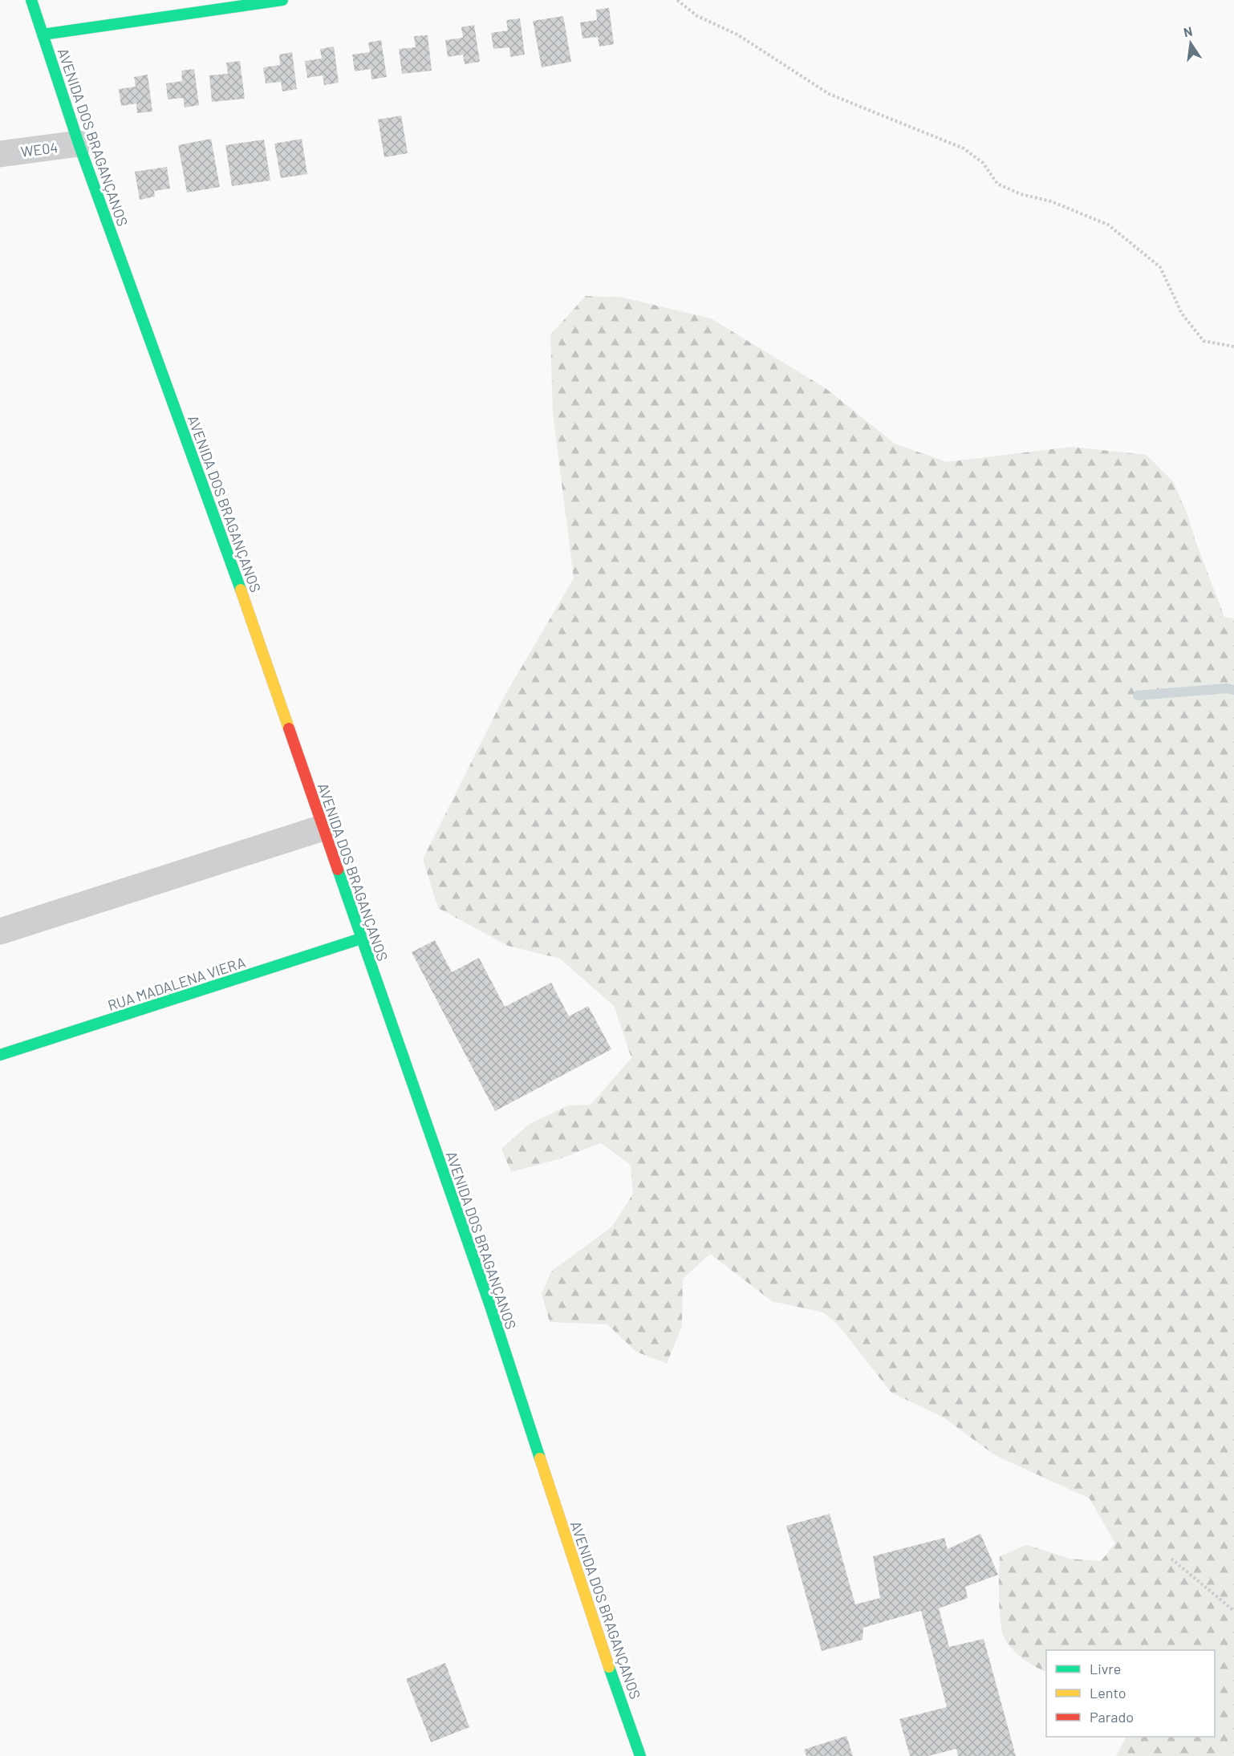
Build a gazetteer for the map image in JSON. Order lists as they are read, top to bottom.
{
  "streets": {
    "street": ["AVENIDA DOS BRAGANÇANOS", "WE04", "RUA MADALENA VIERA"]
  },
  "crossings": [
    ["AVENIDA DOS BRAGANÇANOS", "WE04"],
    ["AVENIDA DOS BRAGANÇANOS", "RUA MADALENA VIERA"]
  ],
  "legend": ["Livre", "Lento", "Parado"],
  "north": "top"
}
